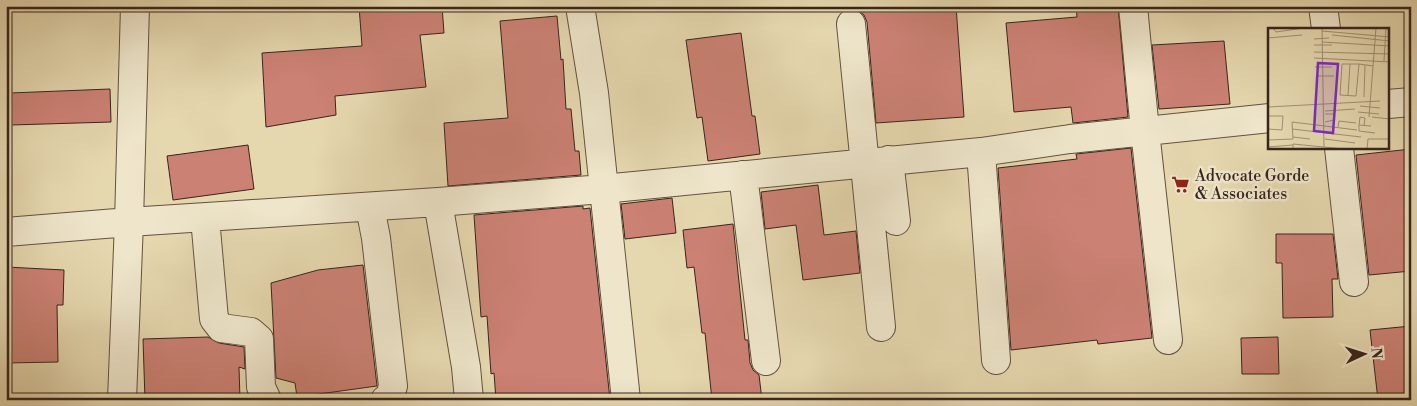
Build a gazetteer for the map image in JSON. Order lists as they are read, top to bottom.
{
  "places": {
    "supermarket": ["Advocate Gorde & Associates"]
  },
  "north": "right"
}
